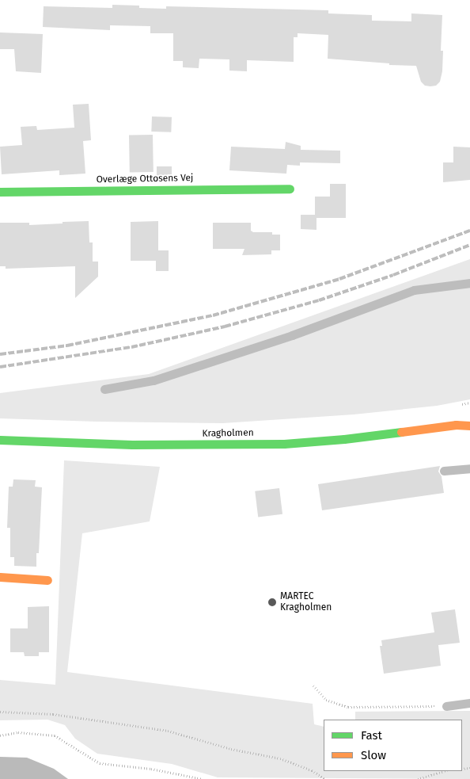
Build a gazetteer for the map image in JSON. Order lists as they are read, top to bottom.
{
  "streets": {
    "street": ["Overlæge Ottosens Vej", "Kragholmen"]
  },
  "places": ["MARTEC Kragholmen"],
  "legend": ["Fast", "Slow"]
}
